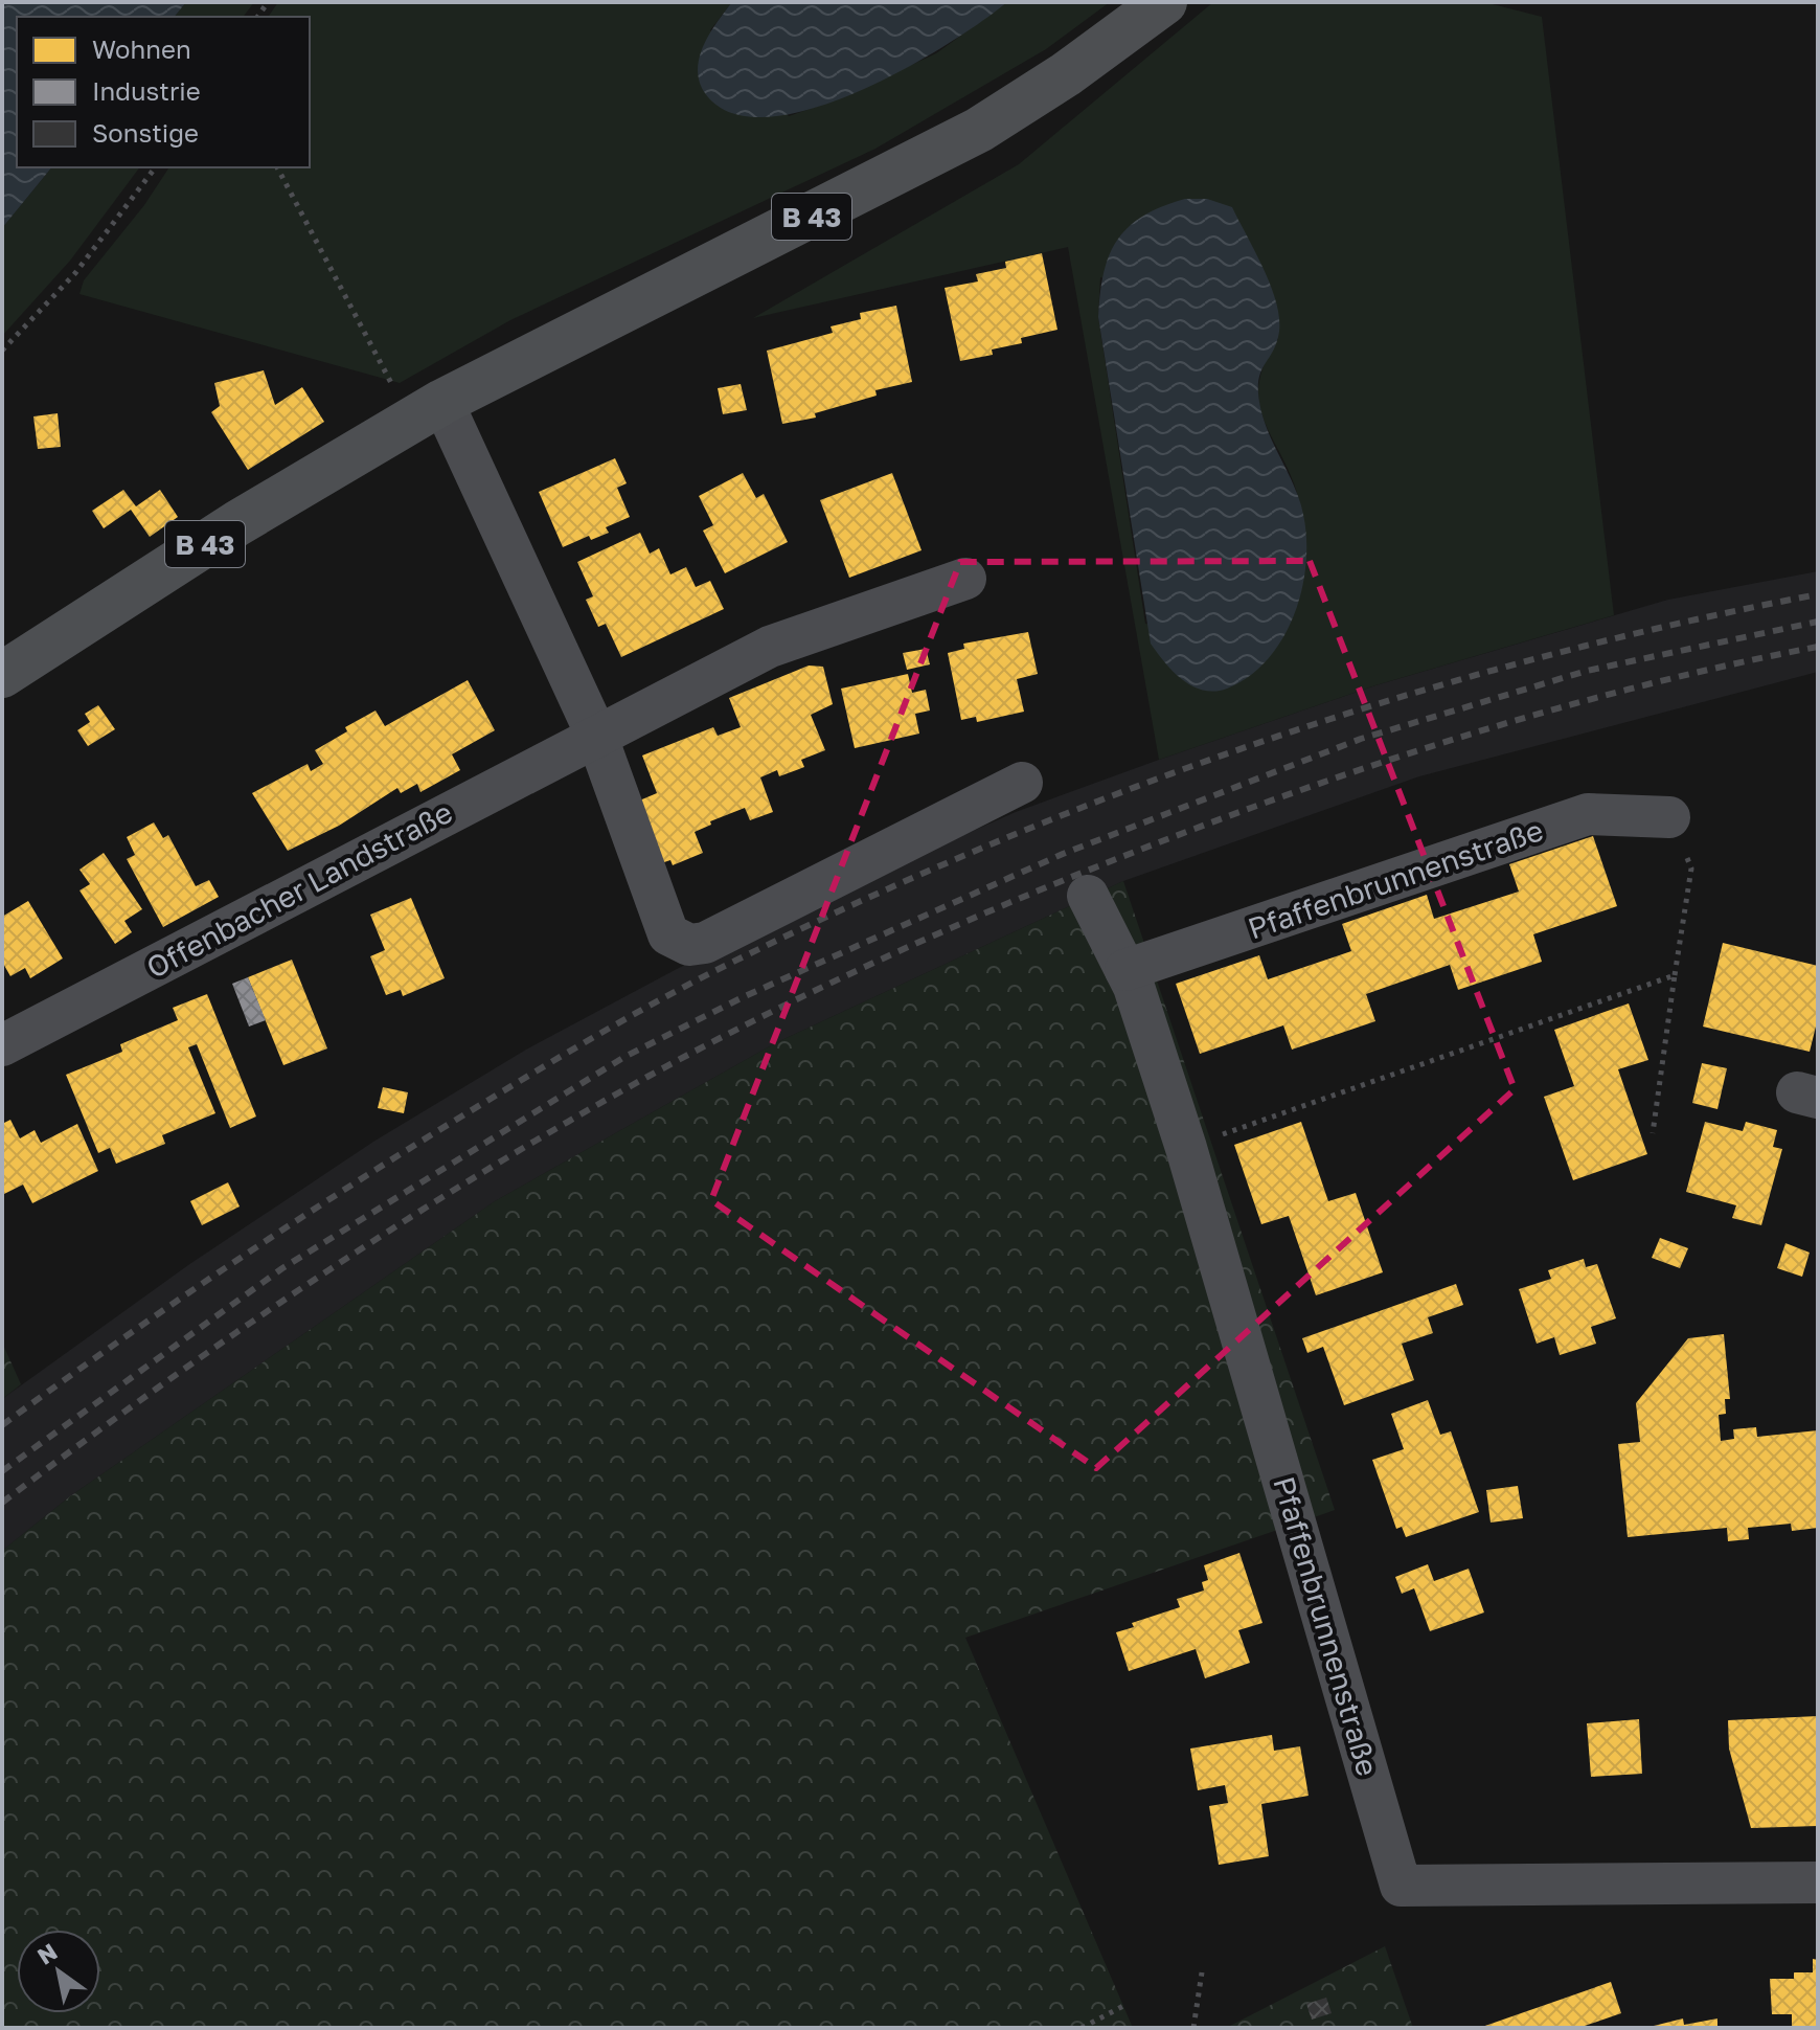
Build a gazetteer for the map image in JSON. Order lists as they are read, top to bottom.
{
  "streets": {
    "main road": ["B 43"],
    "street": ["Pfaffenbrunnenstraße", "Offenbacher Landstraße"]
  },
  "legend": ["Wohnen", "Industrie", "Sonstige"],
  "north": "top left"
}
